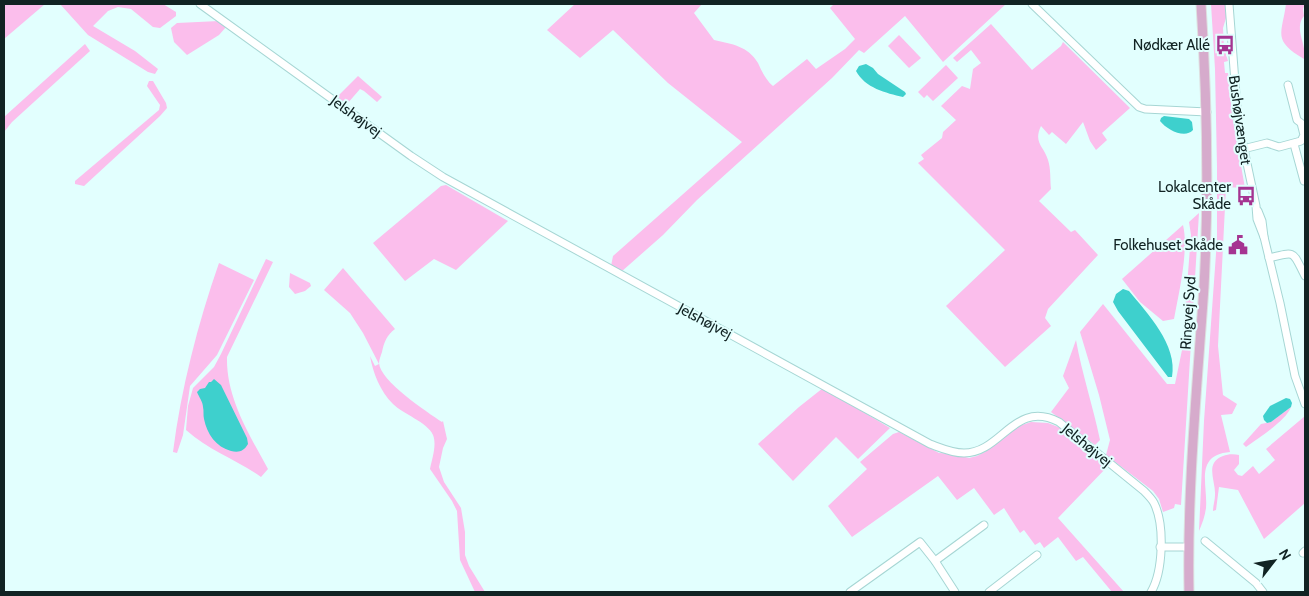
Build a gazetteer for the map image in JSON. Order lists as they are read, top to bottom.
{
  "streets": {
    "main road": ["Ringvej Syd"],
    "street": ["Jelshøjvej", "Bushøjvænget"]
  },
  "places": {
    "bus stop": ["Nødkær Allé", "Lokalcenter Skåde"],
    "public building": ["Folkehuset Skåde"]
  },
  "north": "top right"
}
